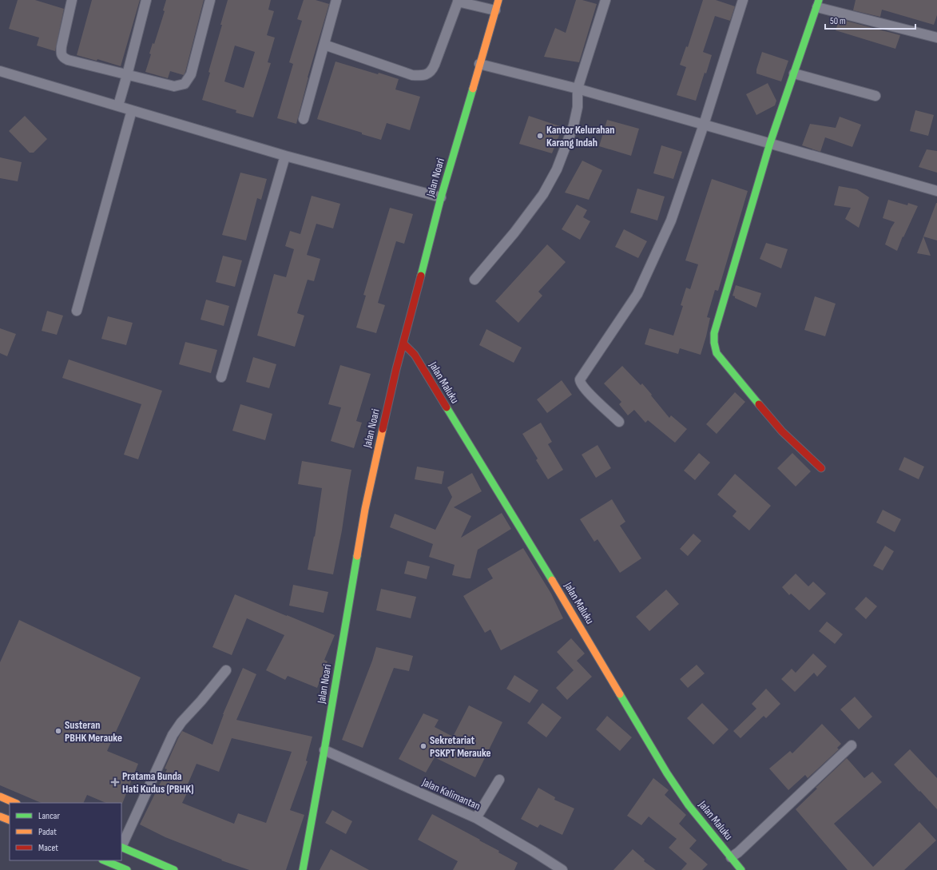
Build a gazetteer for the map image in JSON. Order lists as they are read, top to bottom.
{
  "streets": {
    "main road": ["Jalan Noari", "Jalan Maluku"],
    "street": ["Jalan Kalimantan"]
  },
  "crossings": [
    ["Jalan Noari", "Jalan Maluku"],
    ["Jalan Noari", "Jalan Kalimantan"]
  ],
  "places": {
    "other": ["Kantor Kelurahan Karang Indah", "Susteran PBHK Merauke", "Sekretariat PSKPT Merauke"],
    "health": ["Pratama Bunda Hati Kudus (PBHK)"]
  },
  "legend": ["Lancar", "Padat", "Macet"],
  "scale_bar": "50 m"
}
